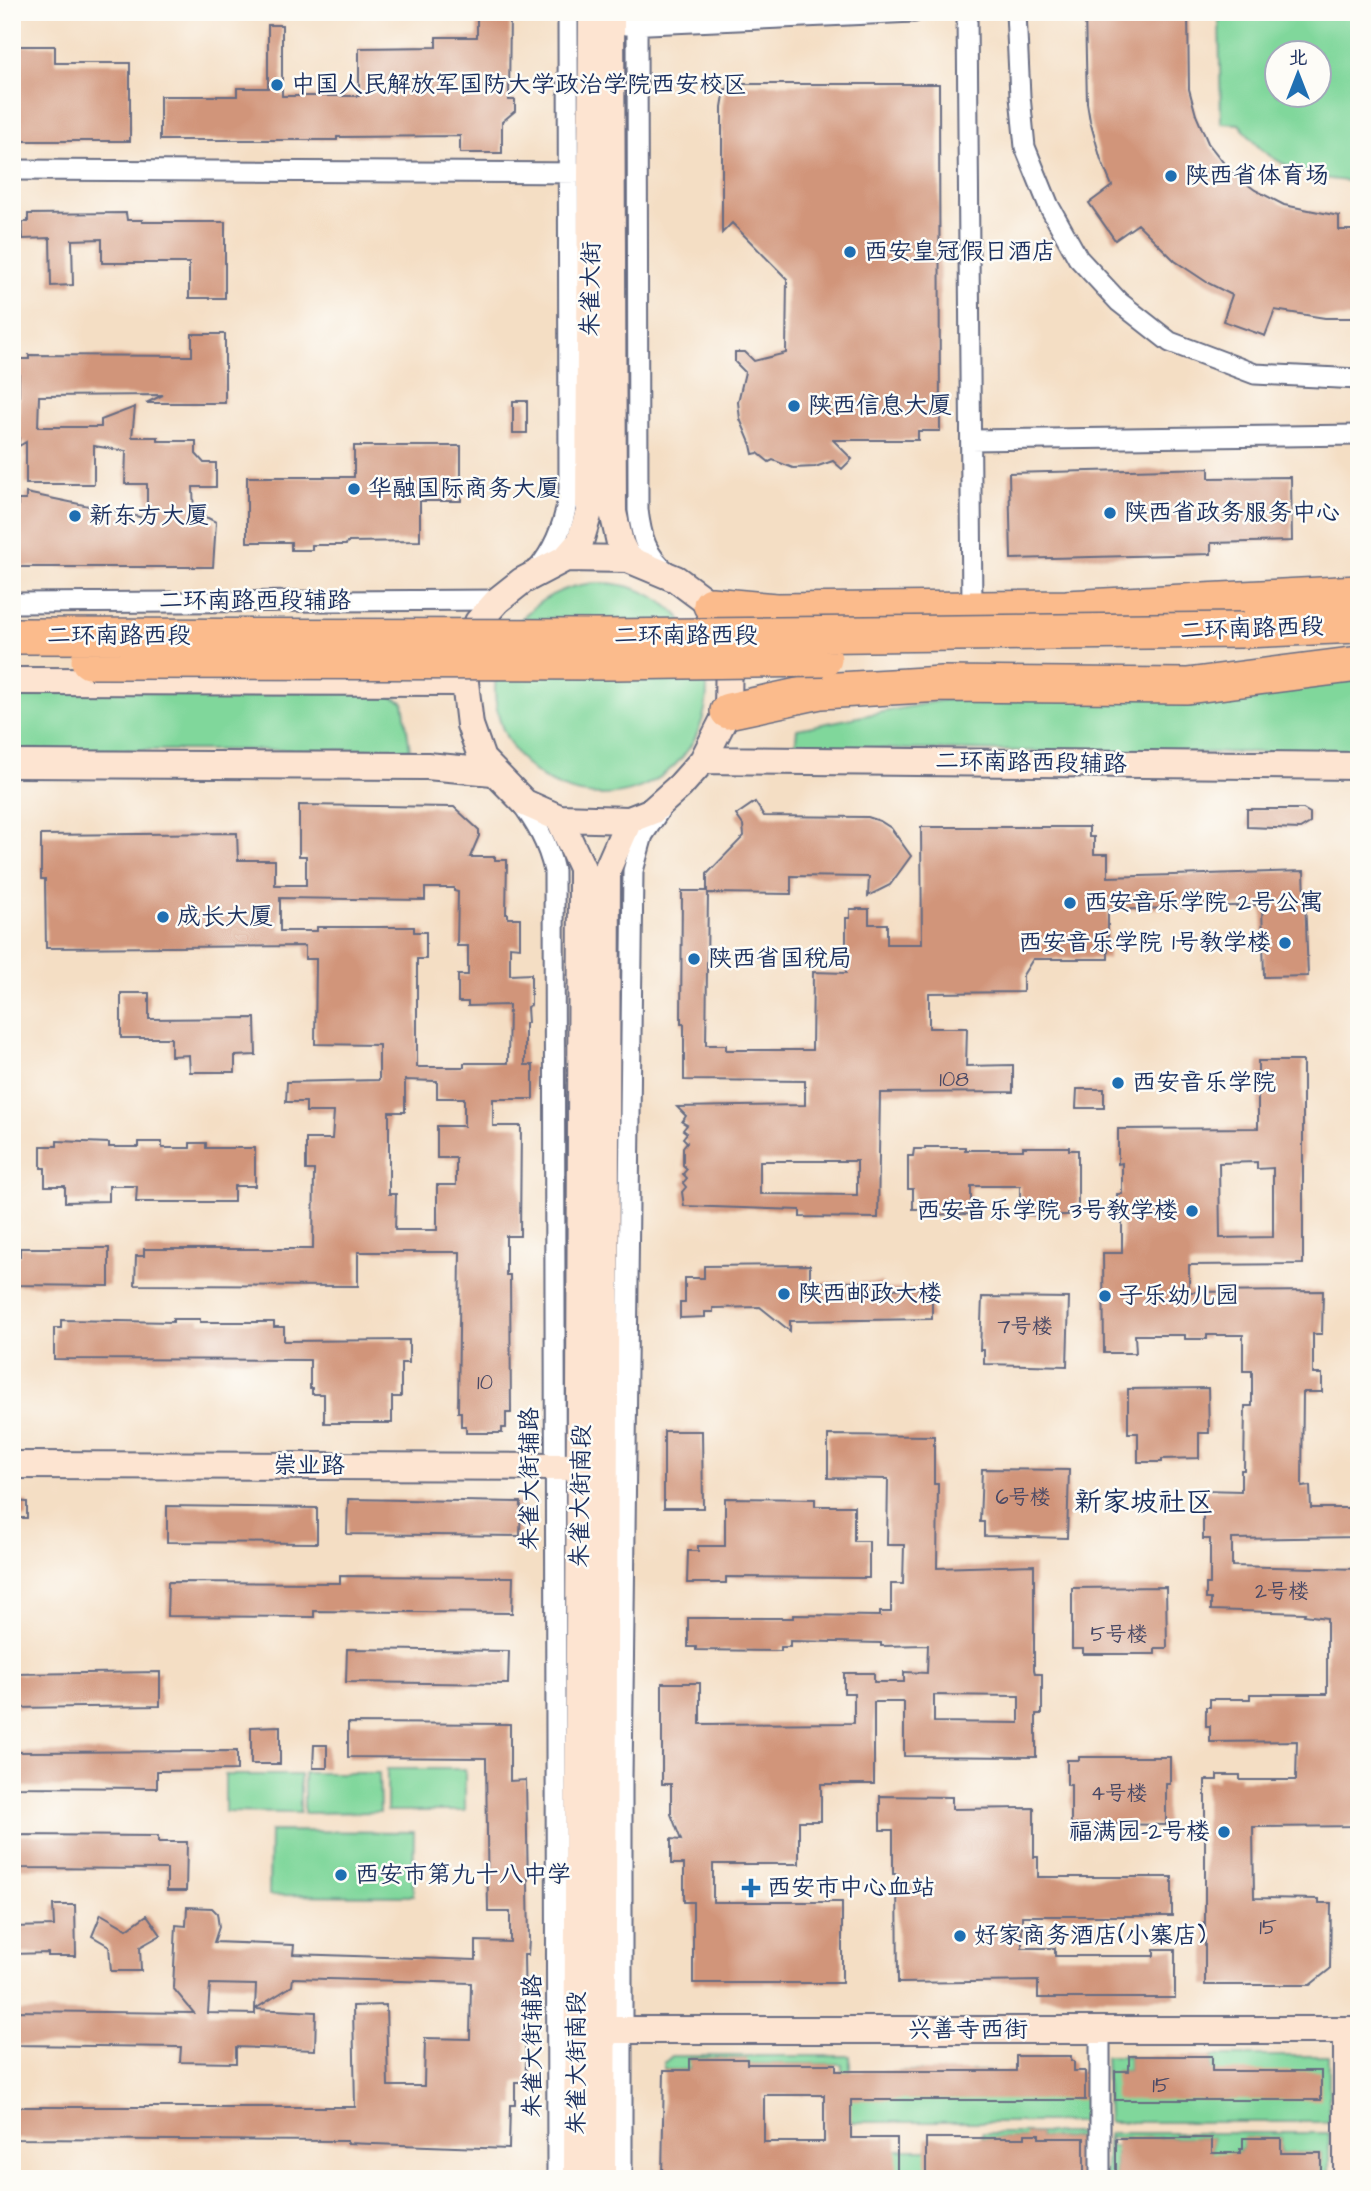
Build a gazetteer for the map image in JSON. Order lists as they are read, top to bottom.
{
  "streets": {
    "highway": ["二环南路西段"],
    "main road": [
      "朱雀大街",
      "二环南路西段辅路",
      "崇业路",
      "朱雀大街南段",
      "兴善寺西街"
    ],
    "street": ["朱雀大街辅路"]
  },
  "crossings": [
    ["崇业路", "朱雀大街辅路"],
    ["崇业路", "朱雀大街南段"],
    ["朱雀大街南段", "兴善寺西街"]
  ],
  "districts": ["新家坡社区"],
  "places": {
    "other": [
      "中国人民解放军国防大学政治学院西安校区",
      "陕西省体育场",
      "西安皇冠假日酒店",
      "陕西信息大厦",
      "华融国际商务大厦",
      "陕西省政务服务中心",
      "新东方大厦",
      "西安音乐学院 2号公寓",
      "成长大厦",
      "西安音乐学院 1号教学楼",
      "陕西省国税局",
      "西安音乐学院",
      "西安音乐学院 3号教学楼",
      "陕西邮政大楼",
      "子乐幼儿园",
      "福满园-2号楼",
      "西安市第九十八中学",
      "好家商务酒店(小寨店)"
    ],
    "health": ["西安市中心血站"]
  },
  "house_numbers": [
    "108",
    "7号楼",
    "10",
    "6号楼",
    "2号楼",
    "5号楼",
    "4号楼",
    "15",
    "15"
  ],
  "north": "top"
}
